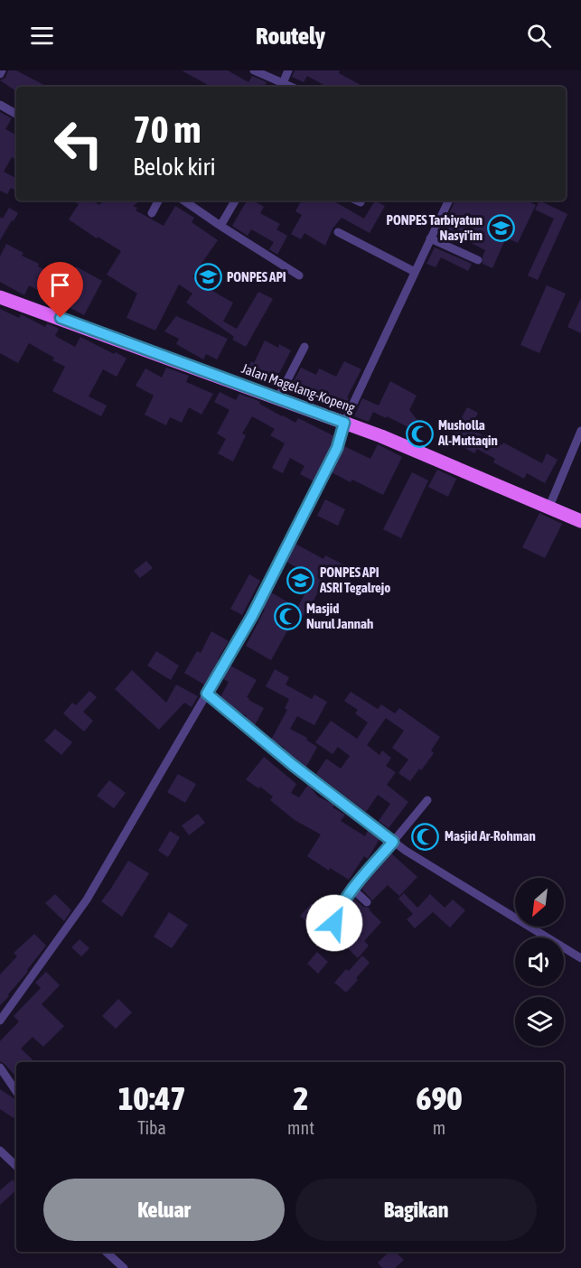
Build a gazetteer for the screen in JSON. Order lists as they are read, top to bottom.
{
  "streets": {
    "main road": ["Jalan Magelang-Kopeng"]
  },
  "places": {
    "school or university": ["PONPES Tarbiyatun Nasyi'im", "PONPES API", "PONPES API ASRI Tegalrejo"],
    "mosque": ["Musholla Al-Muttaqin", "Masjid Nurul Jannah", "Masjid Ar-Rohman"]
  },
  "north": "bottom left",
  "page": {
    "header": "Routely",
    "turn": ["70 m", "Belok kiri"],
    "eta": [
      "10:47",
      "Tiba",
      "2",
      "mnt",
      "690",
      "m"
    ],
    "buttons": ["Keluar", "Bagikan"]
  }
}
